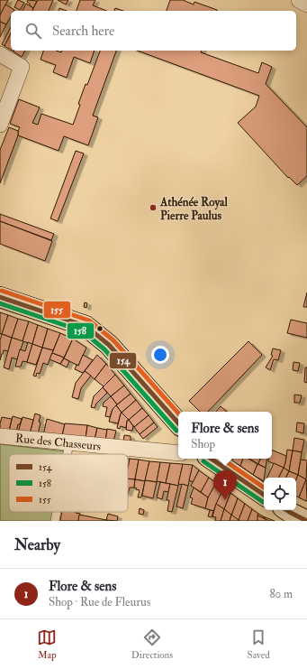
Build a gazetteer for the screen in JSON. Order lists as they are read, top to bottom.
{
  "streets": {
    "street": ["Rue des Chasseurs"]
  },
  "places": ["Athénée Royal Pierre Paulus"],
  "lines": ["transit line 155", "transit line 154", "transit line 158"],
  "legend": ["154", "158", "155"],
  "page": {
    "search": "Search here",
    "popup": ["Flore & sens", "Shop"],
    "pins": "1",
    "heading": "Nearby",
    "list": [
      {
        "mark": "1",
        "name": "Flore & sens",
        "note": "Shop · Rue de Fleurus",
        "value": "80 m"
      }
    ],
    "nav": ["Map", "Directions", "Saved"]
  }
}
